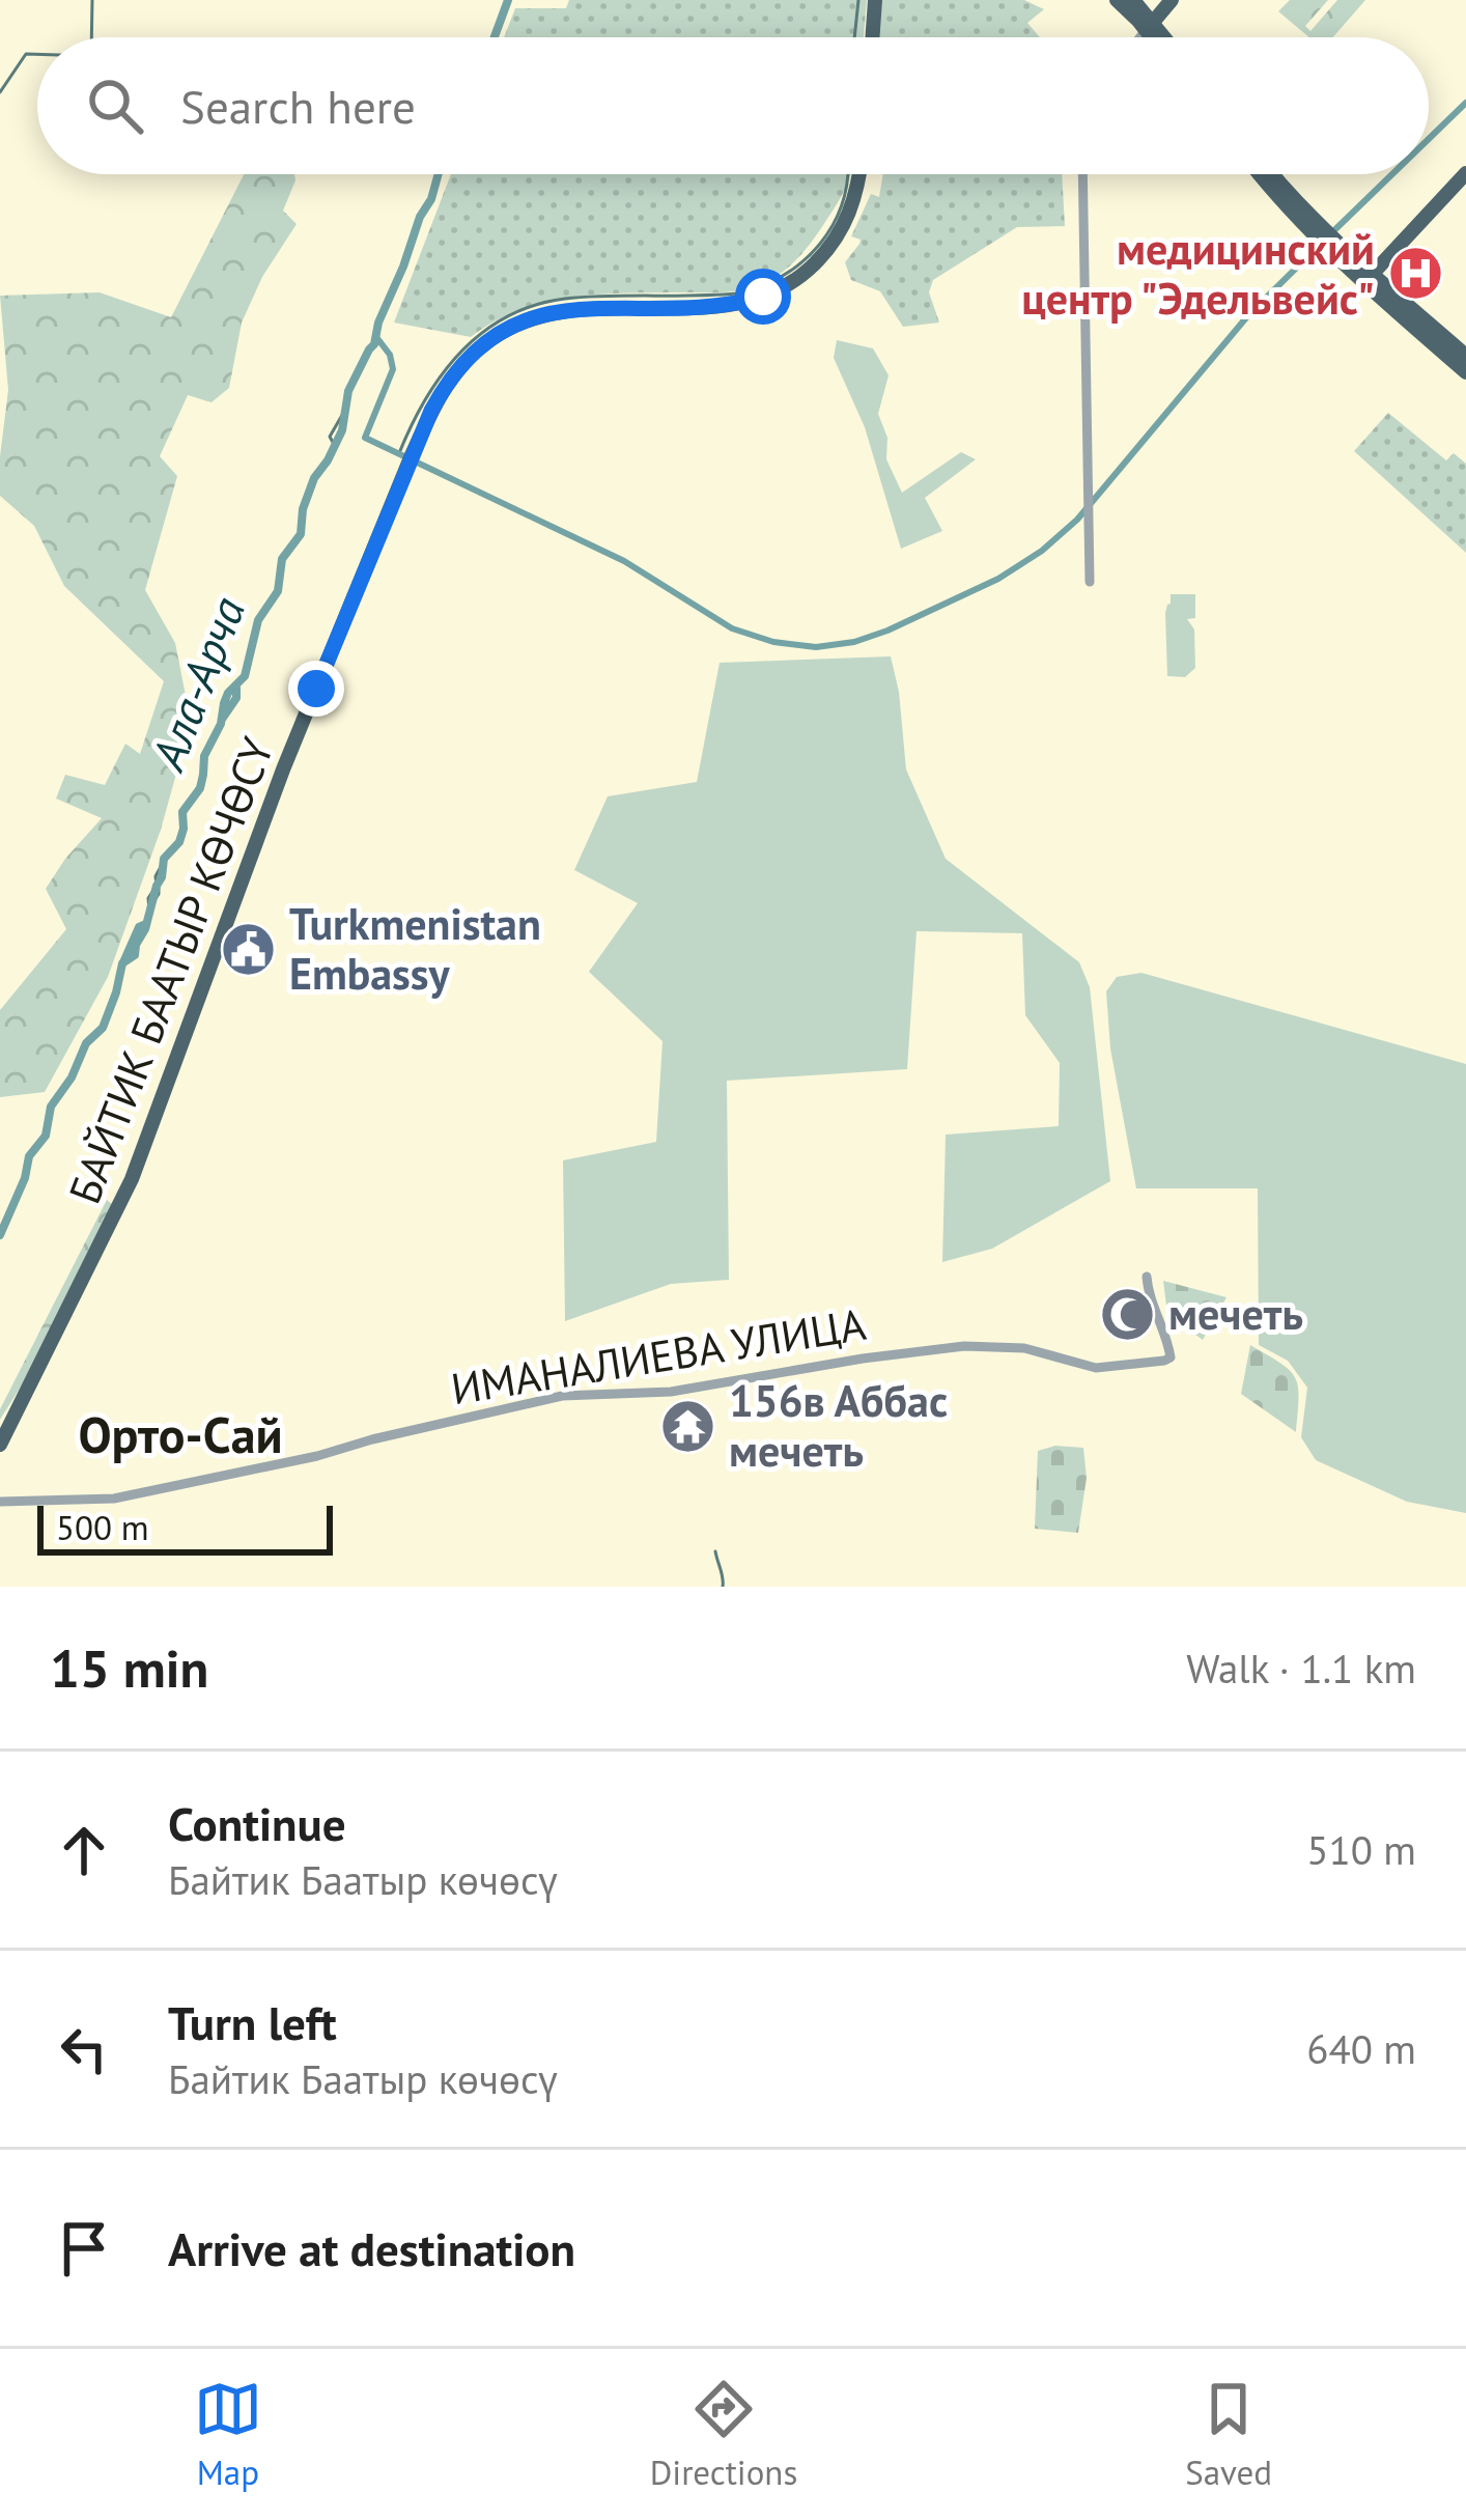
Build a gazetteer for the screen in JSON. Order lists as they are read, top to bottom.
{
  "streets": {
    "main road": ["БАЙТИК БААТЫР КӨЧӨСҮ"],
    "street": ["ИМАНАЛИЕВА УЛИЦА"]
  },
  "districts": ["Орто-Сай"],
  "water": ["Ала-Арча"],
  "places": {
    "hospital": ["медицинский центр \"Эдельвейс\""],
    "public building": ["Turkmenistan Embassy"],
    "mosque": ["мечеть"],
    "temple": ["156в Аббас мечеть"]
  },
  "scale_bar": "500 m",
  "page": {
    "search": "Search here",
    "scale": "500 m",
    "heading": ["15 min", "Walk · 1.1 km"],
    "list": [
      ["Continue", "Байтик Баатыр көчөсү", "510 m"],
      ["Turn left", "Байтик Баатыр көчөсү", "640 m"],
      "Arrive at destination"
    ],
    "nav": ["Map", "Directions", "Saved"]
  }
}
